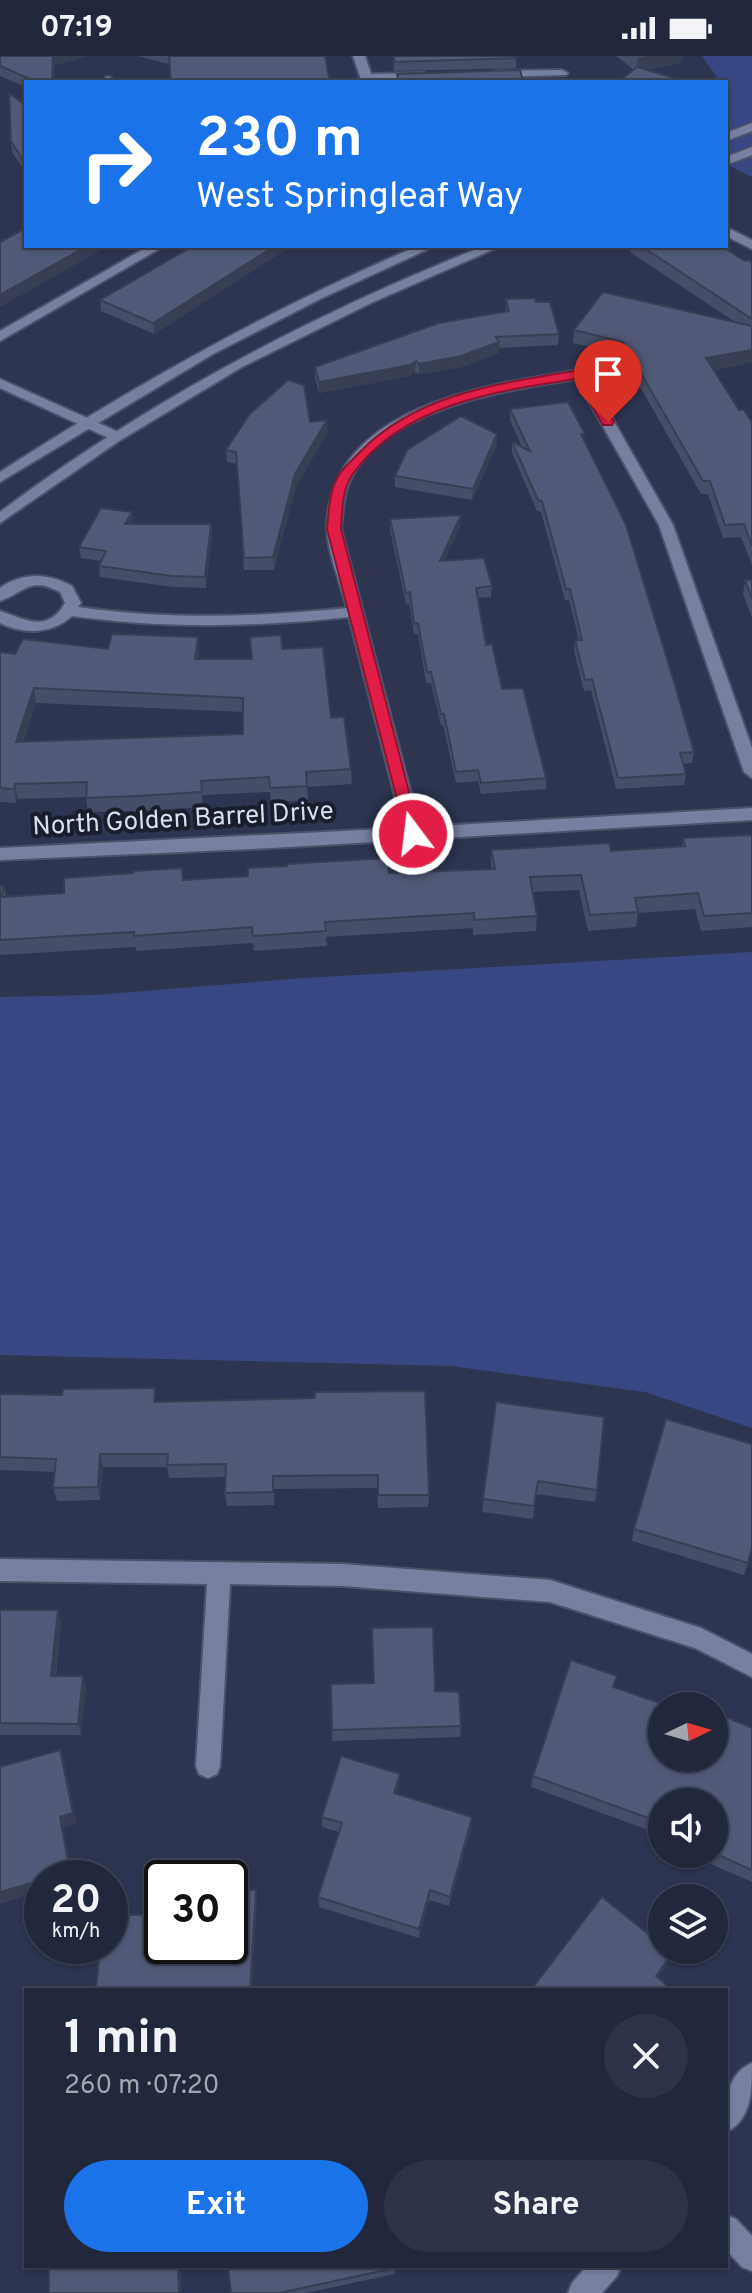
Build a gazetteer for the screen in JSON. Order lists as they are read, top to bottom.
{
  "streets": {
    "street": ["North Golden Barrel Drive"]
  },
  "north": "right",
  "page": {
    "status": "07:19",
    "turn": ["230 m", "West Springleaf Way"],
    "speed": "20 km/h",
    "limit": "30",
    "heading": ["1 min", "260 m · 07:20"],
    "buttons": ["Exit", "Share"]
  }
}
